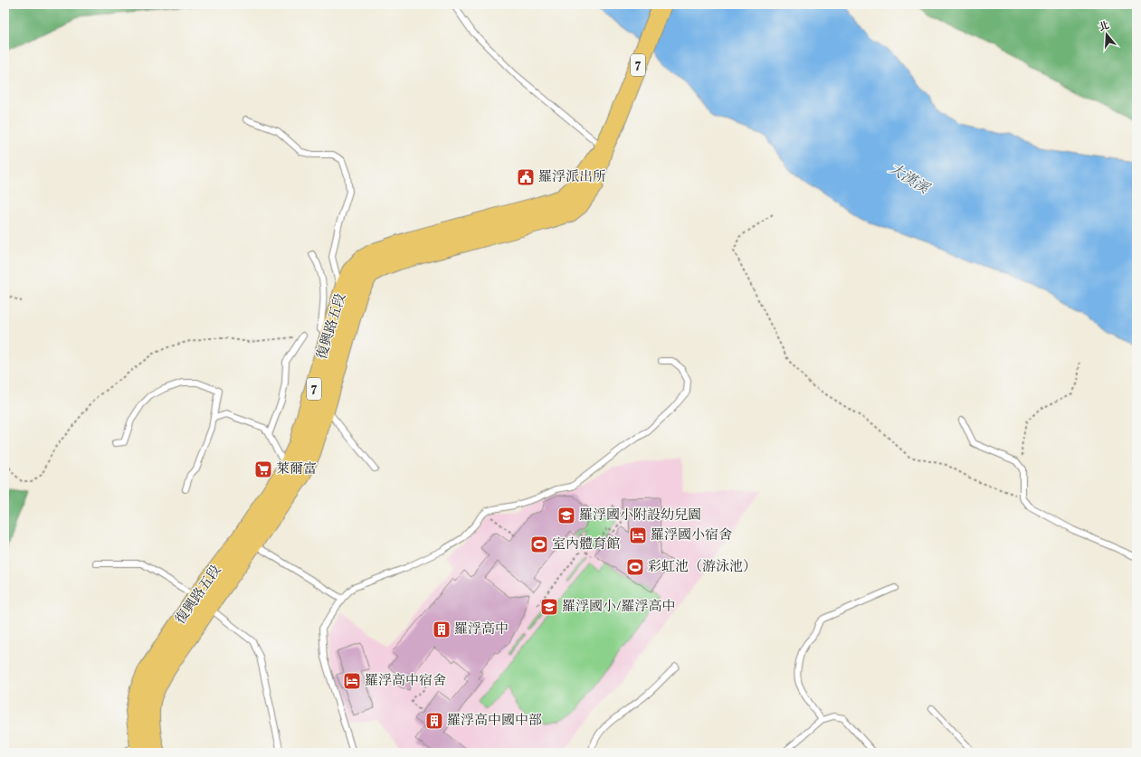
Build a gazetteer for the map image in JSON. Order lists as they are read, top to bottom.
{
  "streets": {
    "main road": ["7", "復興路五段"]
  },
  "water": ["大漢溪"],
  "places": {
    "public building": ["羅浮派出所"],
    "supermarket": ["萊爾富"],
    "school or university": ["羅浮國小附設幼兒園", "羅浮國小/羅浮高中"],
    "hotel": ["羅浮國小宿舍", "羅浮高中宿舍"],
    "sports": ["室內體育館", "彩虹池（游泳池）"],
    "building": ["羅浮高中", "羅浮高中國中部"]
  },
  "north": "top"
}
